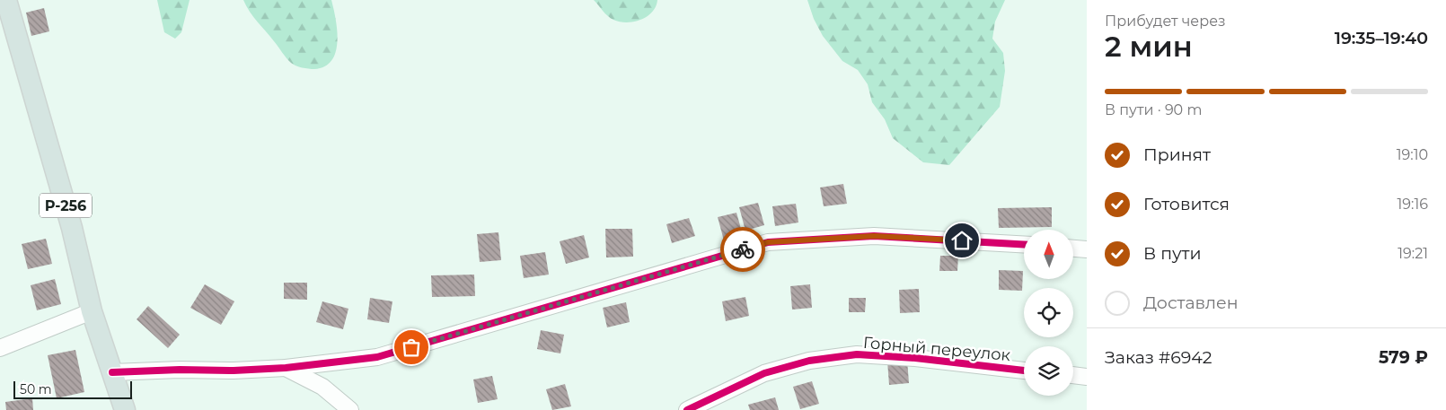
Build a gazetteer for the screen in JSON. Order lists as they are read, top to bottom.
{
  "streets": {
    "main road": ["Р-256"],
    "street": ["Горный переулок"]
  },
  "scale_bar": "50 m",
  "north": "top",
  "page": {
    "heading": ["2 мин", "Прибудет через", "19:35–19:40"],
    "panel": ["Заказ #6942", "579 ₽"],
    "bar": "В пути · 90 m",
    "list": [
      ["Принят", "19:10"],
      ["Готовится", "19:16"],
      ["В пути", "19:21"],
      "Доставлен"
    ],
    "scale": "50 m"
  }
}
